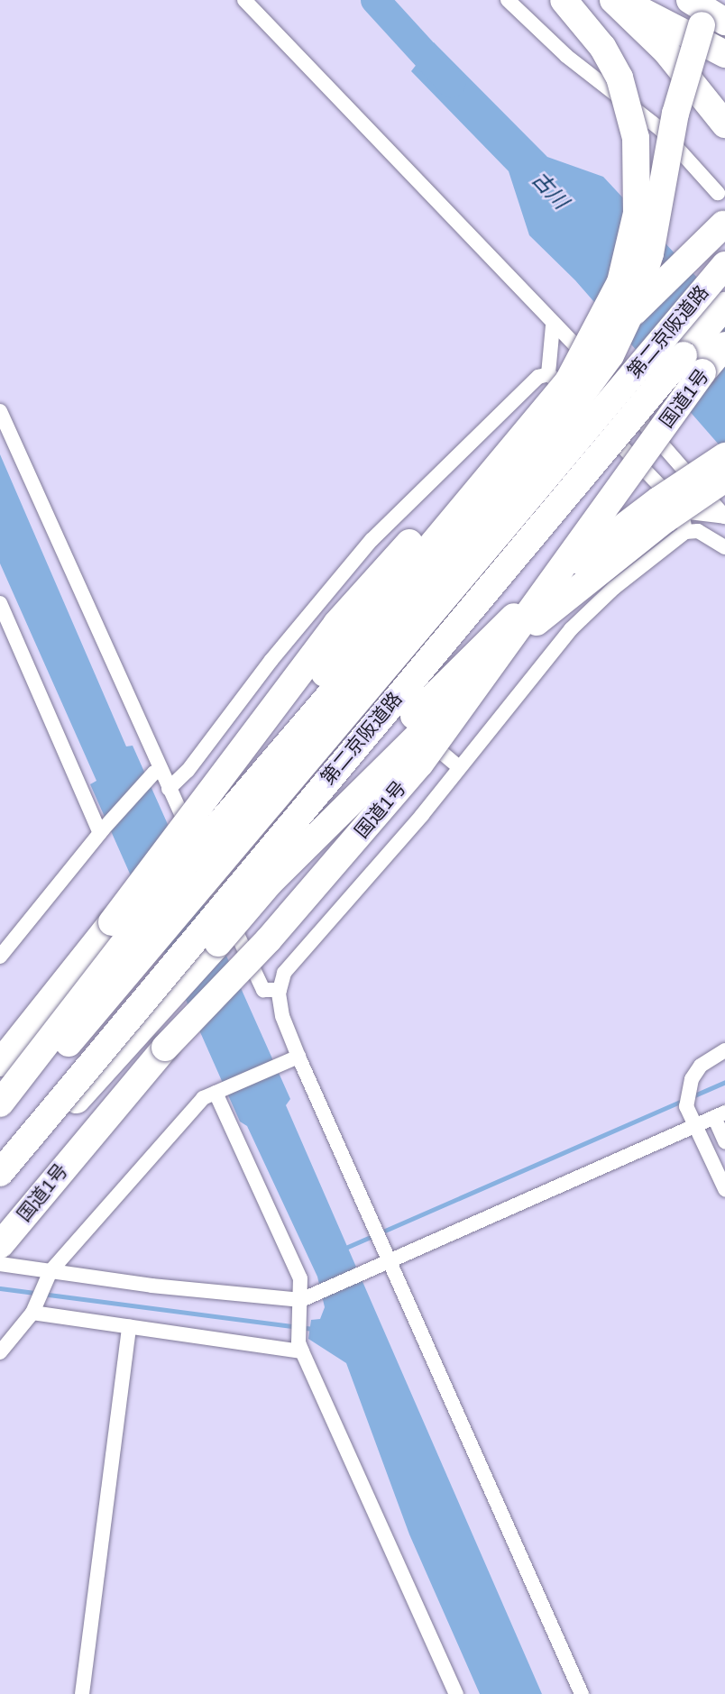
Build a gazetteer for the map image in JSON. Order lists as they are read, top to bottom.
{
  "streets": {
    "highway": ["第二京阪道路", "国道1号"]
  },
  "water": ["古川"]
}
